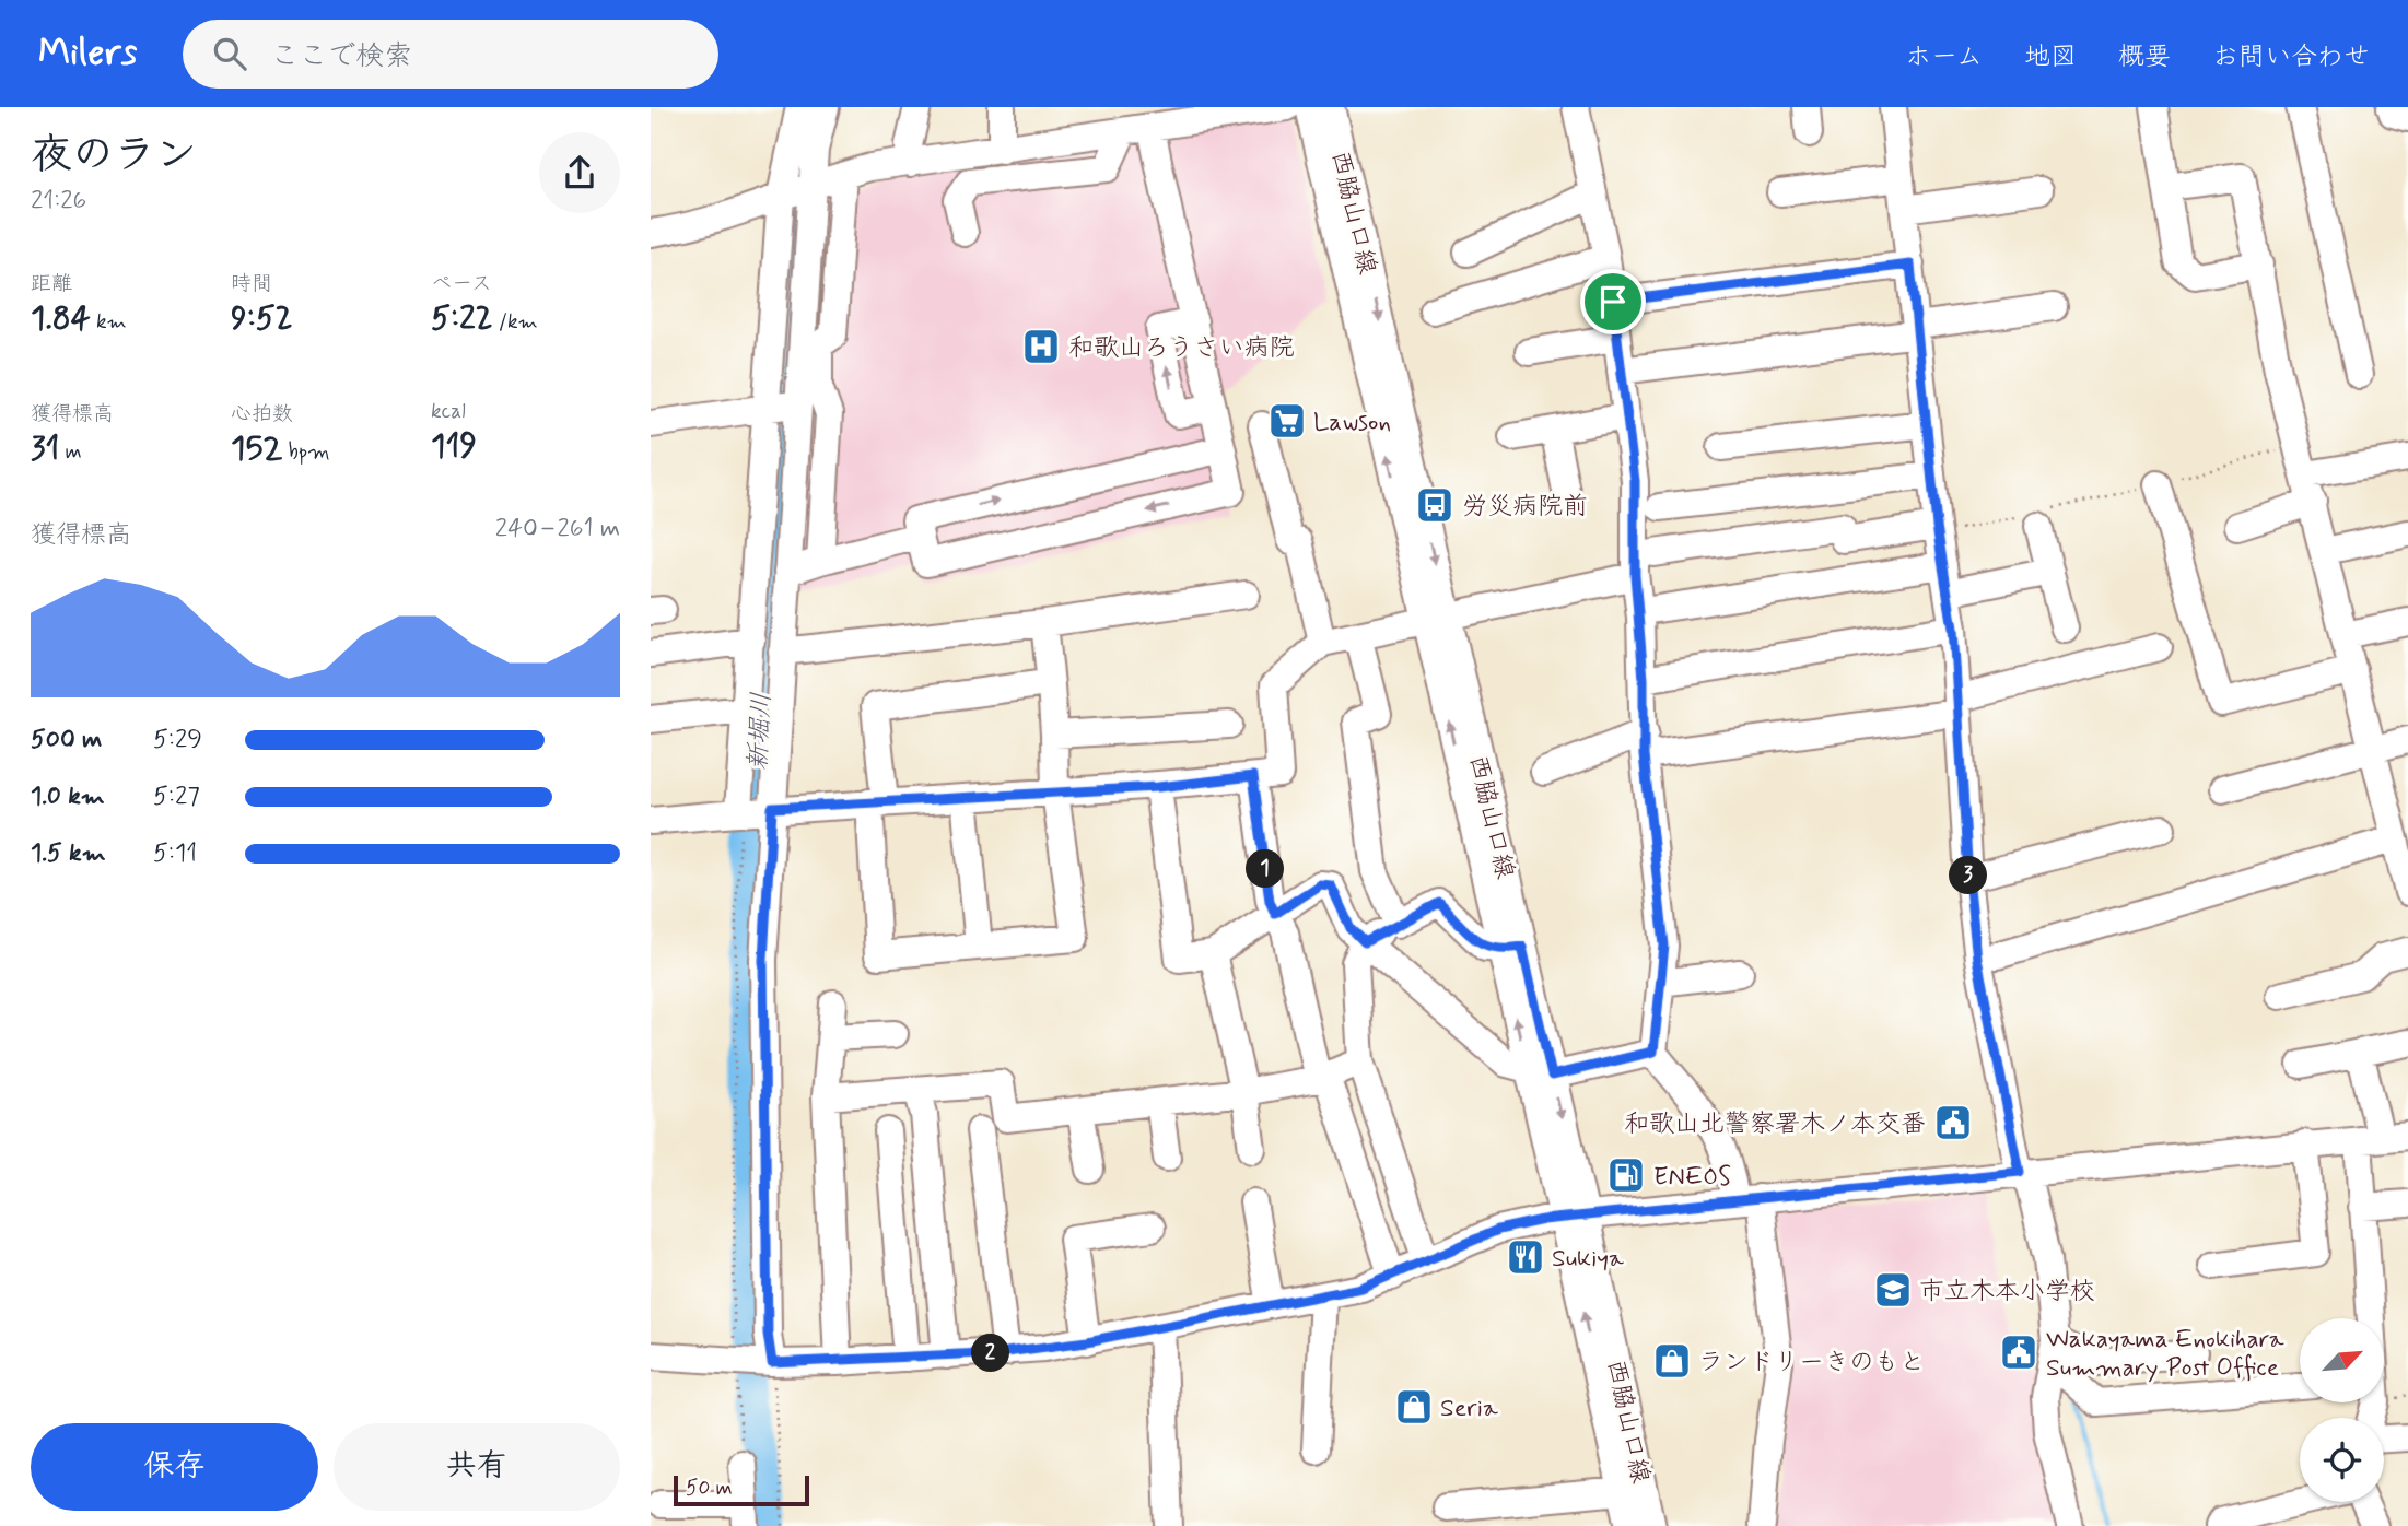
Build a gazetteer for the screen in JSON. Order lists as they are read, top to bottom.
{
  "streets": {
    "street": ["西脇山口線"]
  },
  "water": ["新堀川"],
  "places": {
    "hospital": ["和歌山ろうさい病院"],
    "supermarket": ["Lawson"],
    "bus stop": ["労災病院前"],
    "public building": ["和歌山北警察署木ノ本交番", "Wakayama Enokihara Summary Post Office"],
    "fuel station": ["ENEOS"],
    "restaurant": ["Sukiya"],
    "school or university": ["市立木本小学校"],
    "shop": ["ランドリーきのもと", "Seria"]
  },
  "scale_bar": "50 m",
  "north": "top right",
  "page": {
    "header": "Milers",
    "search": "ここで検索",
    "nav": [
      "ホーム",
      "地図",
      "概要",
      "お問い合わせ"
    ],
    "heading": ["夜のラン", "21:26"],
    "stats": [
      ["距離", "1.84 km"],
      ["時間", "9:52"],
      ["ペース", "5:22 /km"],
      ["獲得標高", "31 m"],
      ["心拍数", "152 bpm"],
      ["kcal", "119"]
    ],
    "chart": ["獲得標高", "240–261 m"],
    "list": [
      {
        "name": "500 m",
        "note": "5:29"
      },
      {
        "name": "1.0 km",
        "note": "5:27"
      },
      {
        "name": "1.5 km",
        "note": "5:11"
      }
    ],
    "pins": ["1", "3", "2"],
    "buttons": ["保存", "共有"],
    "scale": "50 m"
  }
}
